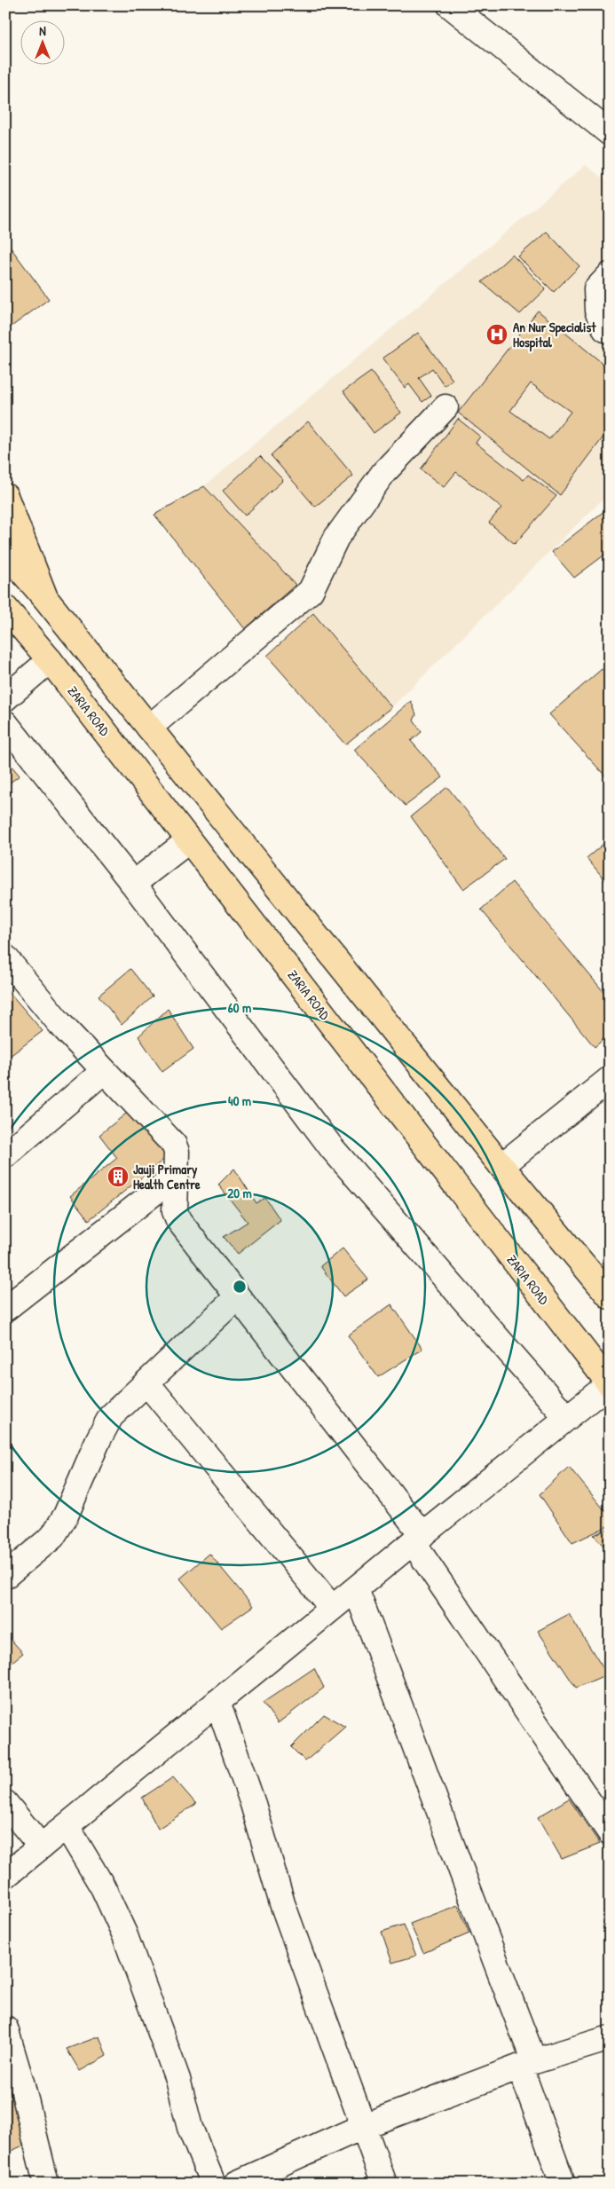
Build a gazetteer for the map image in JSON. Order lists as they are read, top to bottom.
{
  "streets": {
    "main road": ["ZARIA ROAD"]
  },
  "places": {
    "hospital": ["An Nur Specialist Hospital"],
    "building": ["Jauji Primary Health Centre"]
  },
  "north": "top",
  "rings": ["60 m", "40 m", "20 m"]
}
